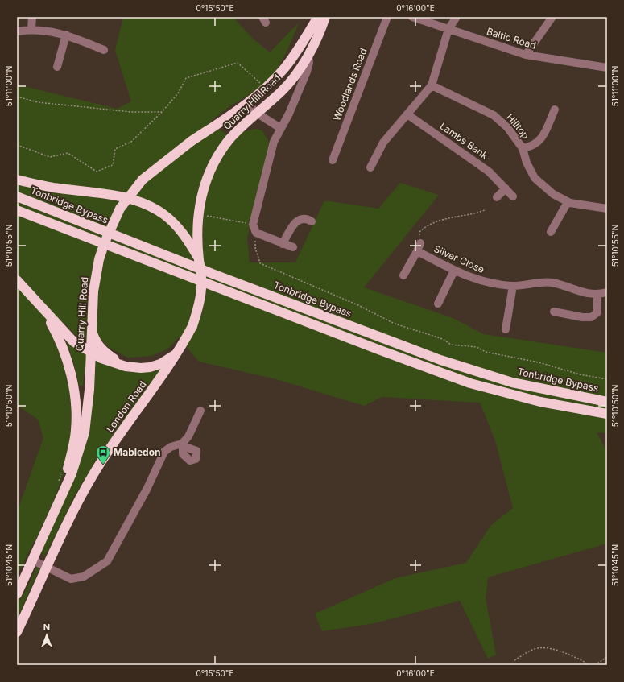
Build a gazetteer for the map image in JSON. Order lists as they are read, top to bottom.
{
  "streets": {
    "highway": ["Quarry Hill Road", "Tonbridge Bypass", "London Road"],
    "street": [
      "Baltic Road",
      "Woodlands Road",
      "Hilltop",
      "Lambs Bank",
      "Silver Close"
    ]
  },
  "crossings": [
    ["Quarry Hill Road", "London Road"]
  ],
  "places": {
    "bus stop": ["Mabledon"]
  },
  "north": "top",
  "coordinates": [
    "0°15'50\"E",
    "0°16'00\"E",
    "51°11'00\"N",
    "51°10'55\"N",
    "51°10'50\"N",
    "51°10'45\"N"
  ]
}
